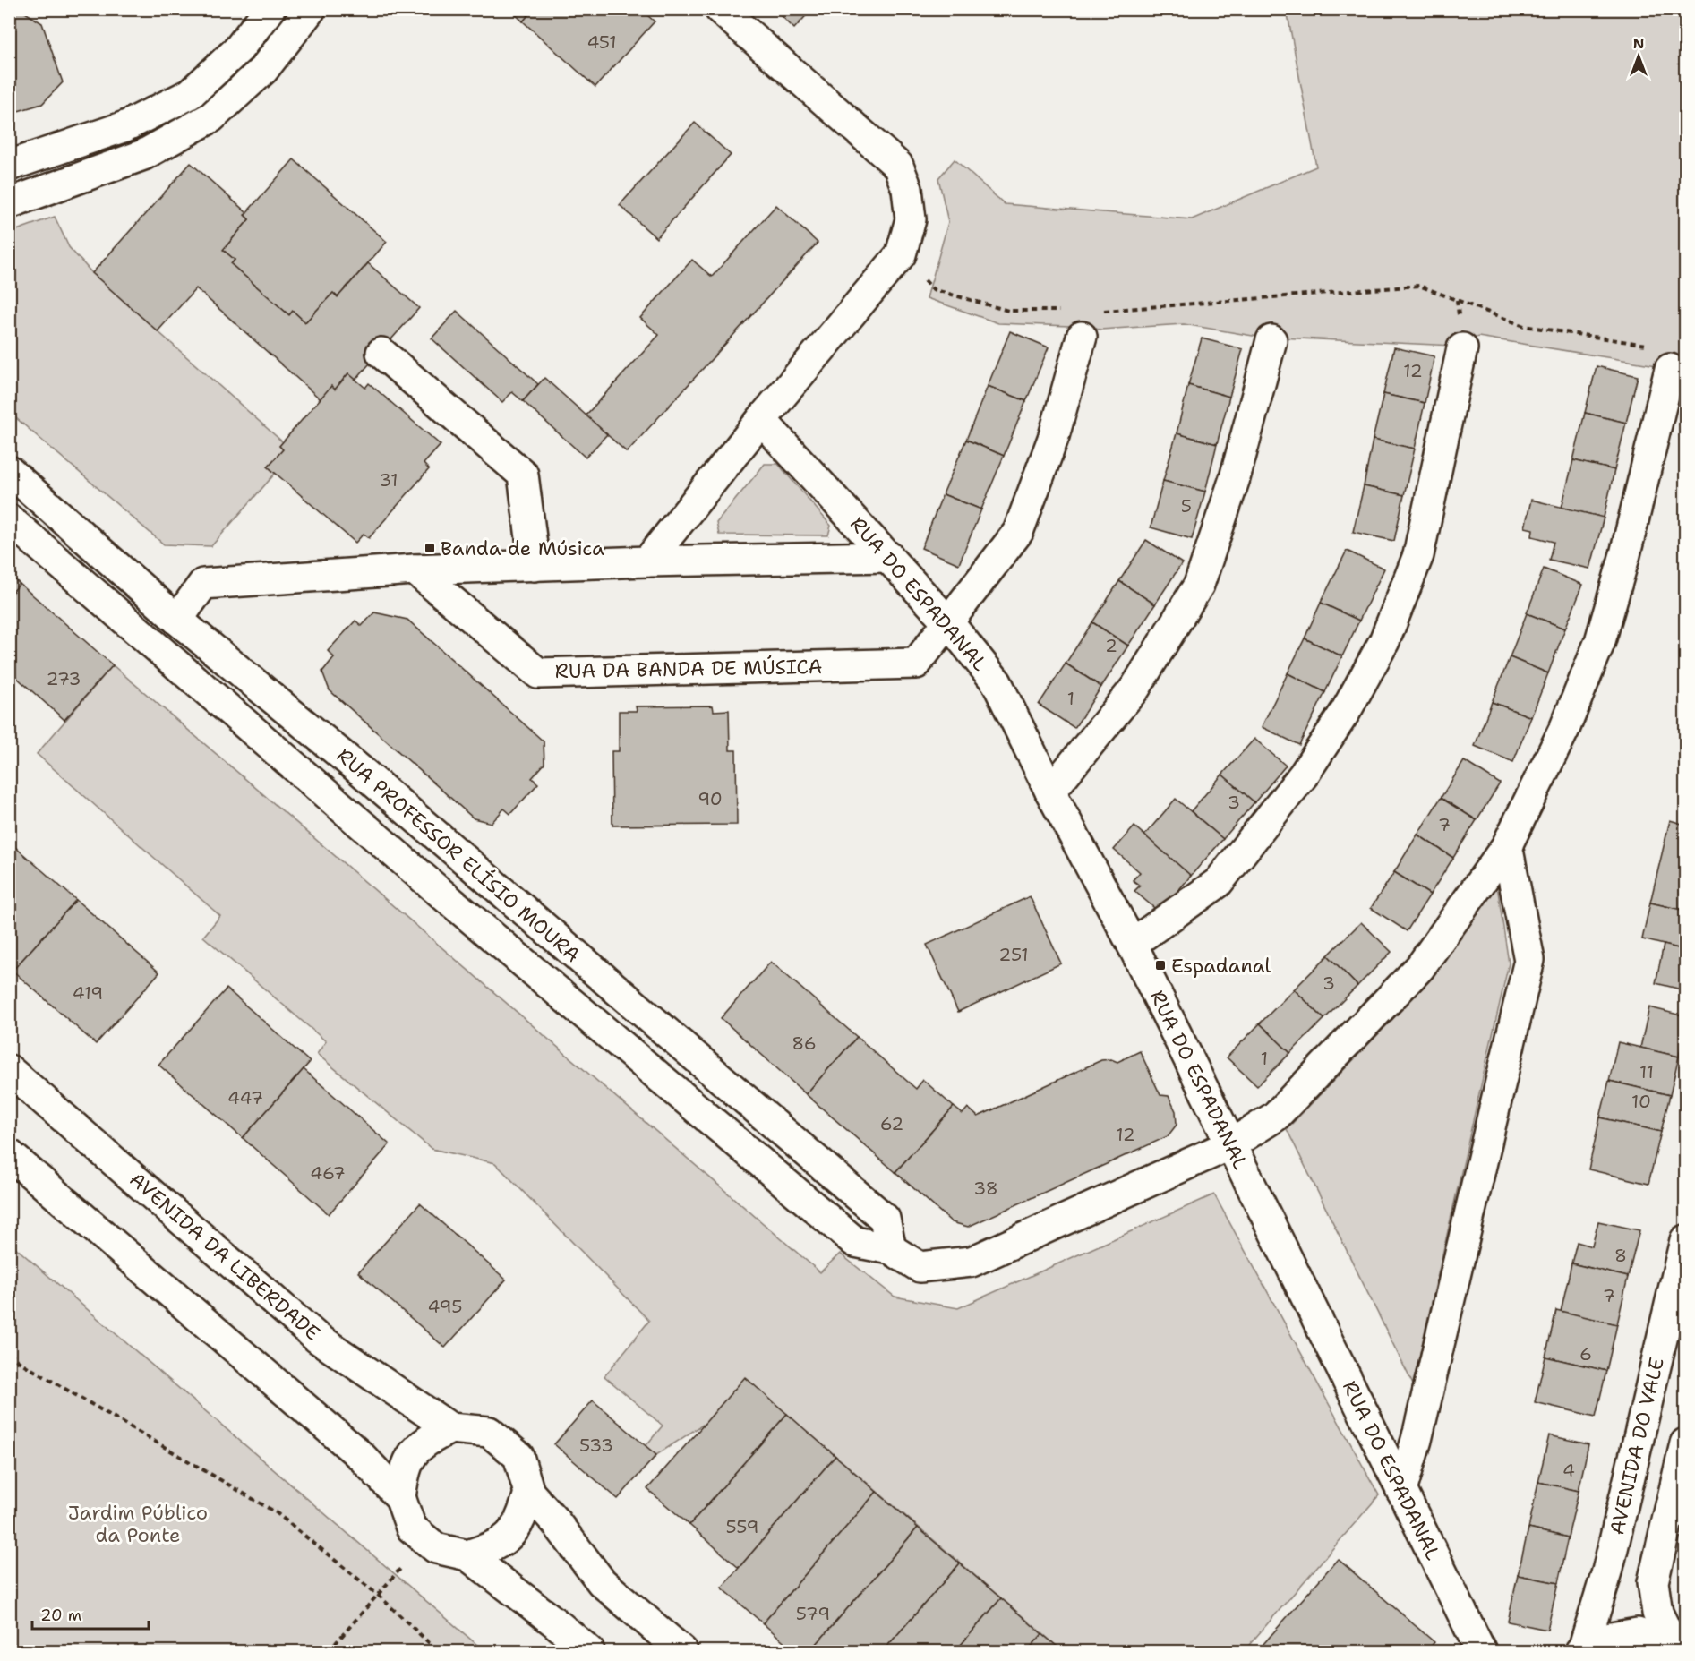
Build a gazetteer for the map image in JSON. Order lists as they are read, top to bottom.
{
  "streets": {
    "street": [
      "RUA DO ESPADANAL",
      "RUA DA BANDA DE MÚSICA",
      "RUA PROFESSOR ELÍSIO MOURA",
      "AVENIDA DA LIBERDADE",
      "AVENIDA DO VALE"
    ]
  },
  "crossings": [
    ["RUA DO ESPADANAL", "RUA DA BANDA DE MÚSICA"],
    ["RUA DO ESPADANAL", "RUA PROFESSOR ELÍSIO MOURA"]
  ],
  "parks": ["Jardim Público da Ponte"],
  "places": {
    "transit": ["Banda de Música", "Espadanal"]
  },
  "house_numbers": [
    "451",
    "12",
    "31",
    "5",
    "2",
    "273",
    "1",
    "90",
    "3",
    "7",
    "251",
    "3",
    "419",
    "86",
    "1",
    "11",
    "447",
    "10",
    "62",
    "12",
    "467",
    "38",
    "8",
    "7",
    "495",
    "6",
    "533",
    "4",
    "559",
    "579"
  ],
  "scale_bar": "20 m",
  "north": "top"
}
